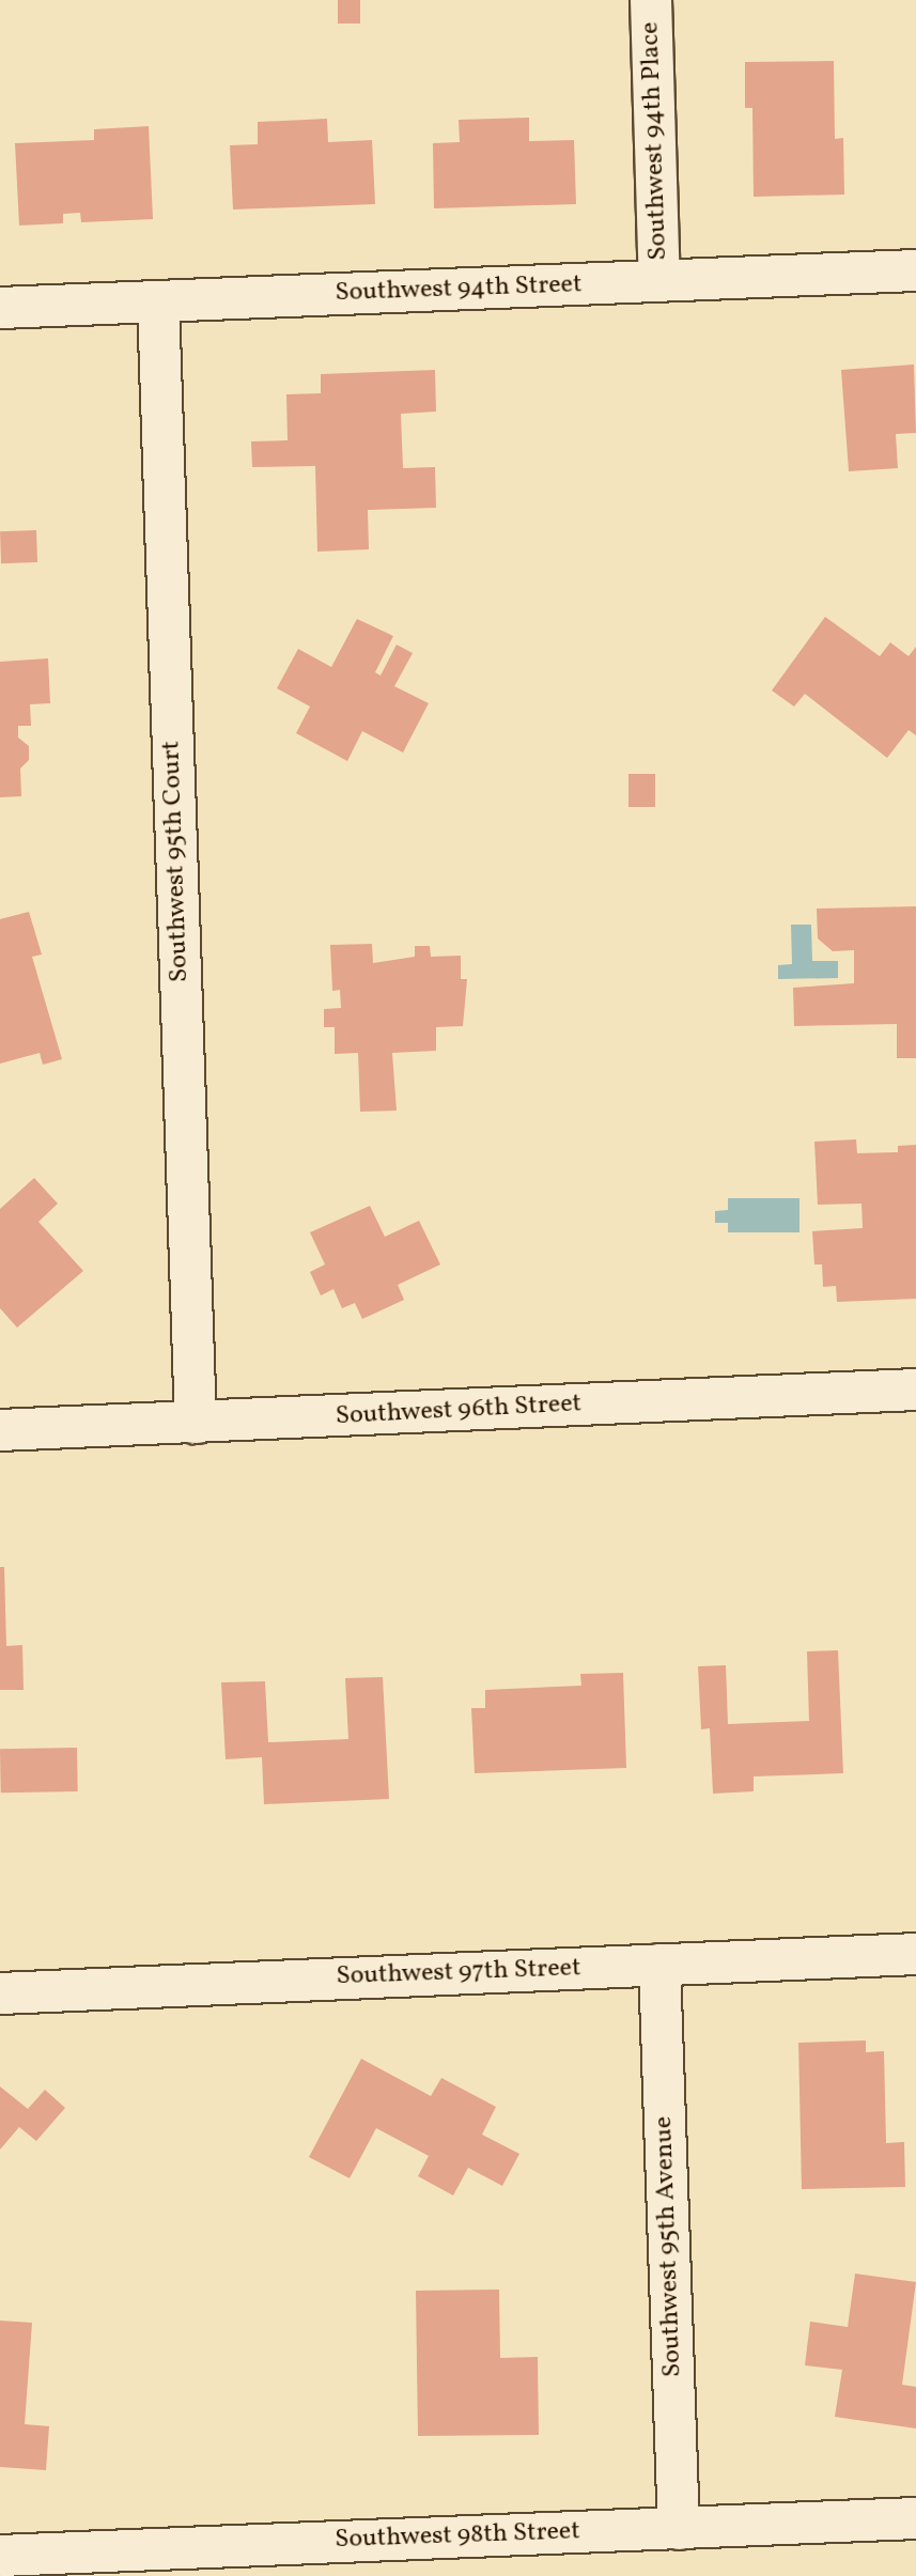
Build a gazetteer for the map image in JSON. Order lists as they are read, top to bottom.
{
  "streets": {
    "street": [
      "Southwest 94th Place",
      "Southwest 94th Street",
      "Southwest 95th Court",
      "Southwest 96th Street",
      "Southwest 97th Street",
      "Southwest 95th Avenue",
      "Southwest 98th Street"
    ]
  },
  "crossings": [
    ["Southwest 94th Place", "Southwest 94th Street"],
    ["Southwest 94th Street", "Southwest 95th Court"],
    ["Southwest 95th Court", "Southwest 96th Street"],
    ["Southwest 97th Street", "Southwest 95th Avenue"],
    ["Southwest 95th Avenue", "Southwest 98th Street"]
  ]
}
